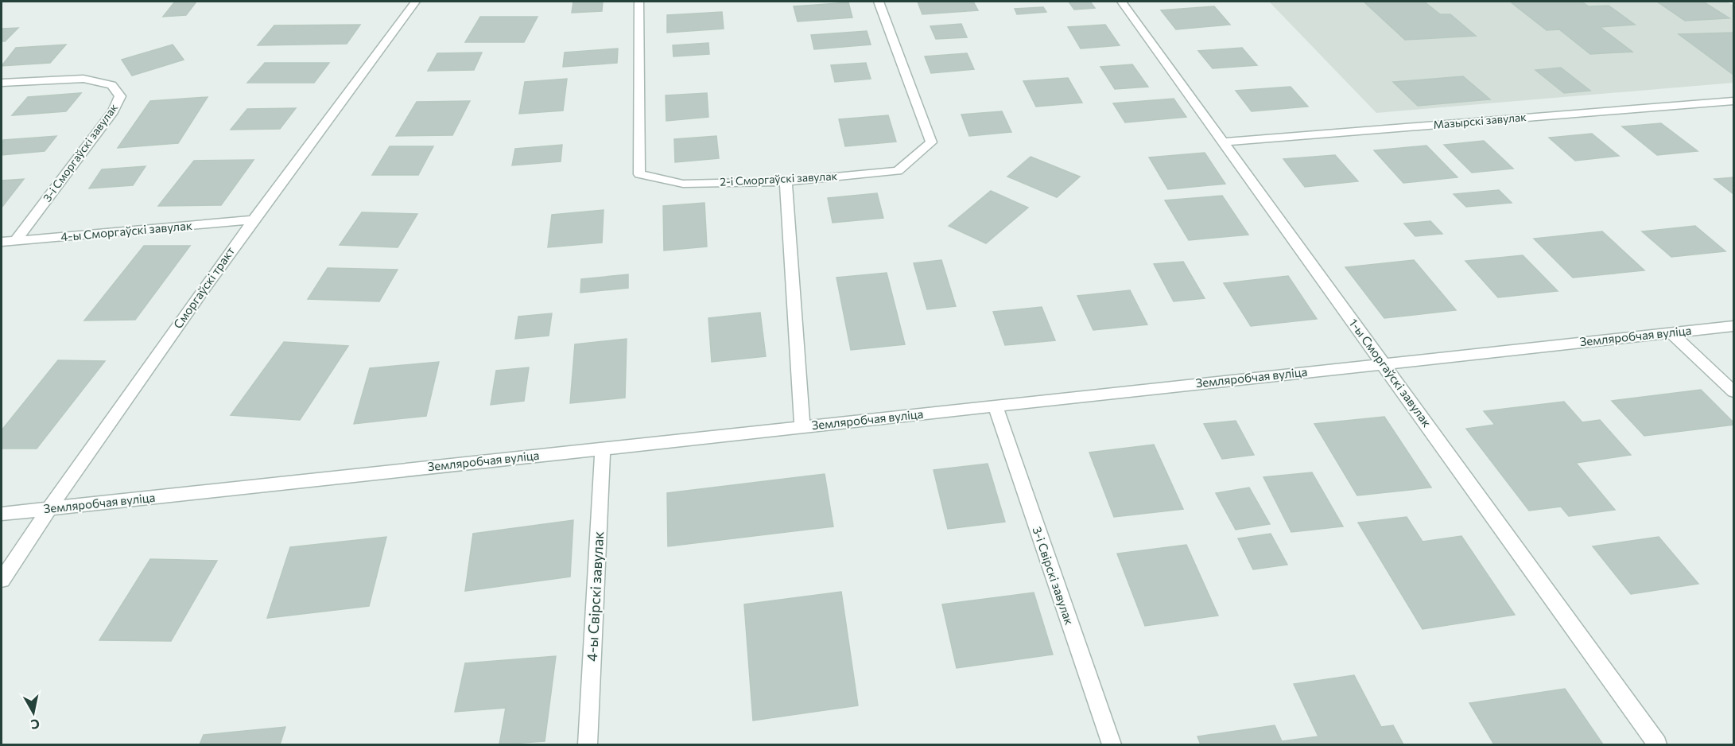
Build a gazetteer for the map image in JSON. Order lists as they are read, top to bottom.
{
  "streets": {
    "street": [
      "Мазырскі завулак",
      "3-і Сморгаўскі завулак",
      "2-і Сморгаўскі завулак",
      "4-ы Сморгаўскі завулак",
      "Сморгаўскі тракт",
      "Земляробчая вуліца",
      "1-ы Сморгаўскі завулак",
      "3-і Свірскі завулак",
      "4-ы Свірскі завулак"
    ]
  },
  "crossings": [
    ["Мазырскі завулак", "1-ы Сморгаўскі завулак"],
    ["3-і Сморгаўскі завулак", "4-ы Сморгаўскі завулак"],
    ["4-ы Сморгаўскі завулак", "Сморгаўскі тракт"],
    ["Сморгаўскі тракт", "Земляробчая вуліца"],
    ["Земляробчая вуліца", "1-ы Сморгаўскі завулак"],
    ["Земляробчая вуліца", "3-і Свірскі завулак"],
    ["Земляробчая вуліца", "4-ы Свірскі завулак"]
  ],
  "north": "bottom"
}
